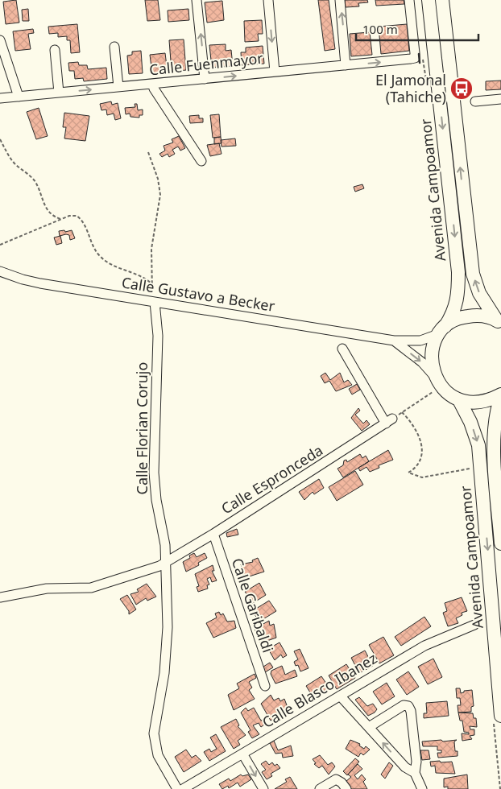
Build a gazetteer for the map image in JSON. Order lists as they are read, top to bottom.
{
  "streets": {
    "highway": ["Avenida Campoamor"],
    "street": [
      "Calle Fuenmayor",
      "Calle Gustavo a Becker",
      "Calle Florian Corujo",
      "Calle Espronceda",
      "Calle Garibaldi",
      "Calle Blasco Ibanez"
    ]
  },
  "crossings": [
    ["Avenida Campoamor", "Calle Gustavo a Becker"],
    ["Calle Gustavo a Becker", "Calle Florian Corujo"],
    ["Calle Florian Corujo", "Calle Espronceda"],
    ["Calle Espronceda", "Calle Garibaldi"]
  ],
  "one_way": ["Calle Fuenmayor"],
  "places": {
    "bus stop": ["El Jamonal (Tahiche)"]
  },
  "scale_bar": "100 m"
}
